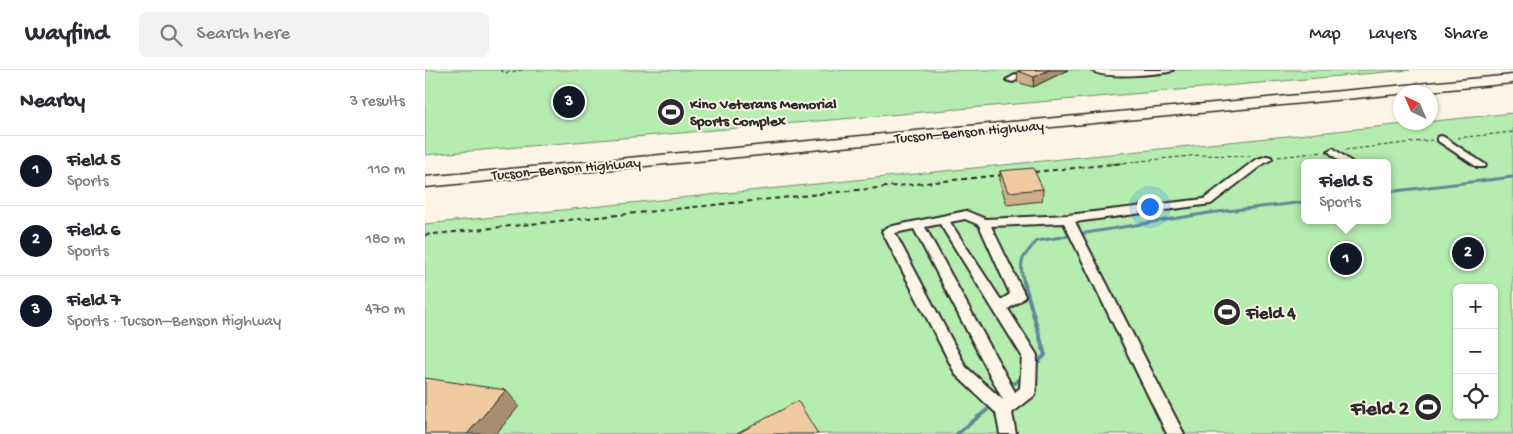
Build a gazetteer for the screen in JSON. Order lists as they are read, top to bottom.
{
  "streets": {
    "highway": ["Tucson–Benson Highway"]
  },
  "places": {
    "sports": ["Kino Veterans Memorial Sports Complex", "Field 4", "Field 2"]
  },
  "north": "top left",
  "page": {
    "header": "Wayfind",
    "search": "Search here",
    "nav": ["Map", "Layers", "Share"],
    "heading": ["Nearby", "3 results"],
    "pins": ["3", "2", "1"],
    "list": [
      {
        "mark": "1",
        "name": "Field 5",
        "note": "Sports",
        "value": "110 m"
      },
      {
        "mark": "2",
        "name": "Field 6",
        "note": "Sports",
        "value": "180 m"
      },
      {
        "mark": "3",
        "name": "Field 7",
        "note": "Sports · Tucson–Benson Highway",
        "value": "470 m"
      }
    ],
    "popup": ["Field 5", "Sports"],
    "map_buttons": ["+", "−"]
  }
}
